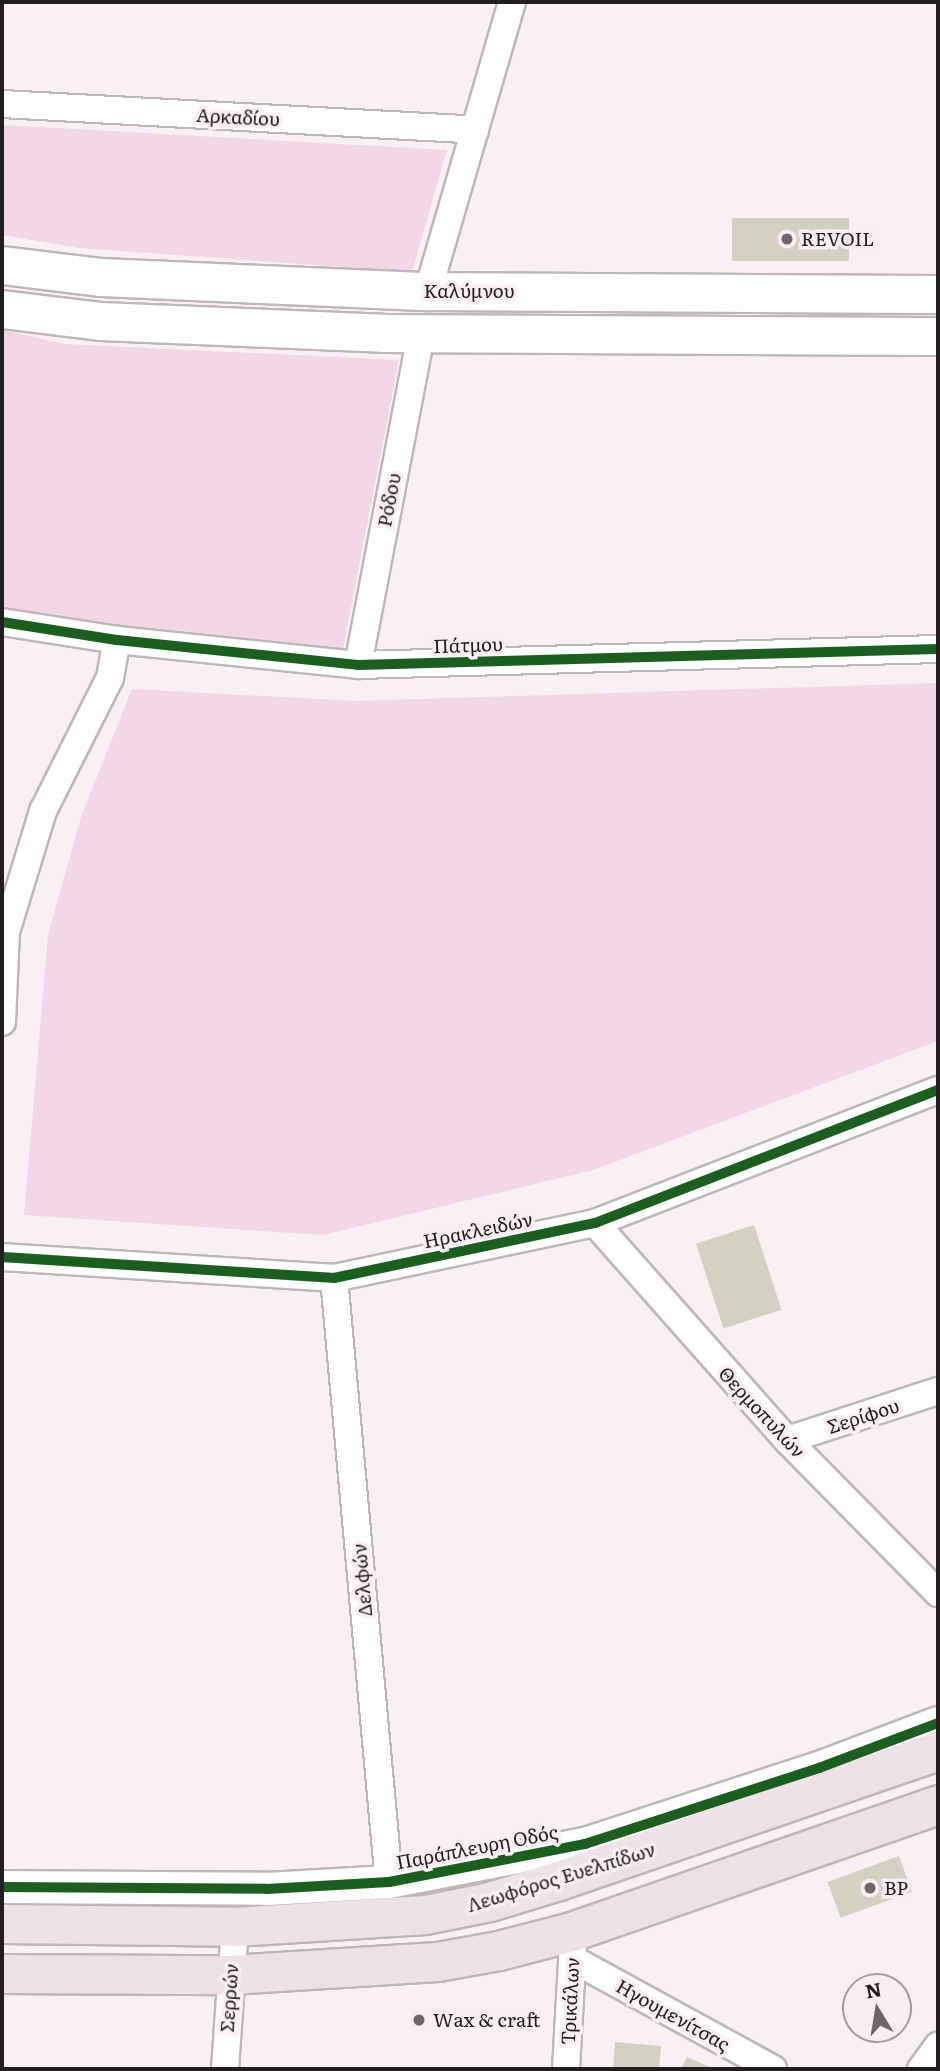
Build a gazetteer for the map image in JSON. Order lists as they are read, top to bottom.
{
  "streets": {
    "main road": ["Καλύμνου", "Λεωφόρος Ευελπίδων"],
    "street": [
      "Αρκαδίου",
      "Ρόδου",
      "Πάτμου",
      "Ηρακλειδών",
      "Θερμοπυλών",
      "Σερίφου",
      "Δελφών",
      "Παράπλευρη Οδός",
      "Σερρών",
      "Τρικάλων",
      "Ηγουμενίτσας"
    ]
  },
  "crossings": [
    ["Ρόδου", "Πάτμου"],
    ["Ηρακλειδών", "Θερμοπυλών"],
    ["Ηρακλειδών", "Δελφών"],
    ["Θερμοπυλών", "Σερίφου"],
    ["Δελφών", "Παράπλευρη Οδός"],
    ["Λεωφόρος Ευελπίδων", "Σερρών"],
    ["Τρικάλων", "Ηγουμενίτσας"]
  ],
  "places": ["REVOIL", "BP", "Wax & craft"],
  "north": "top"
}
